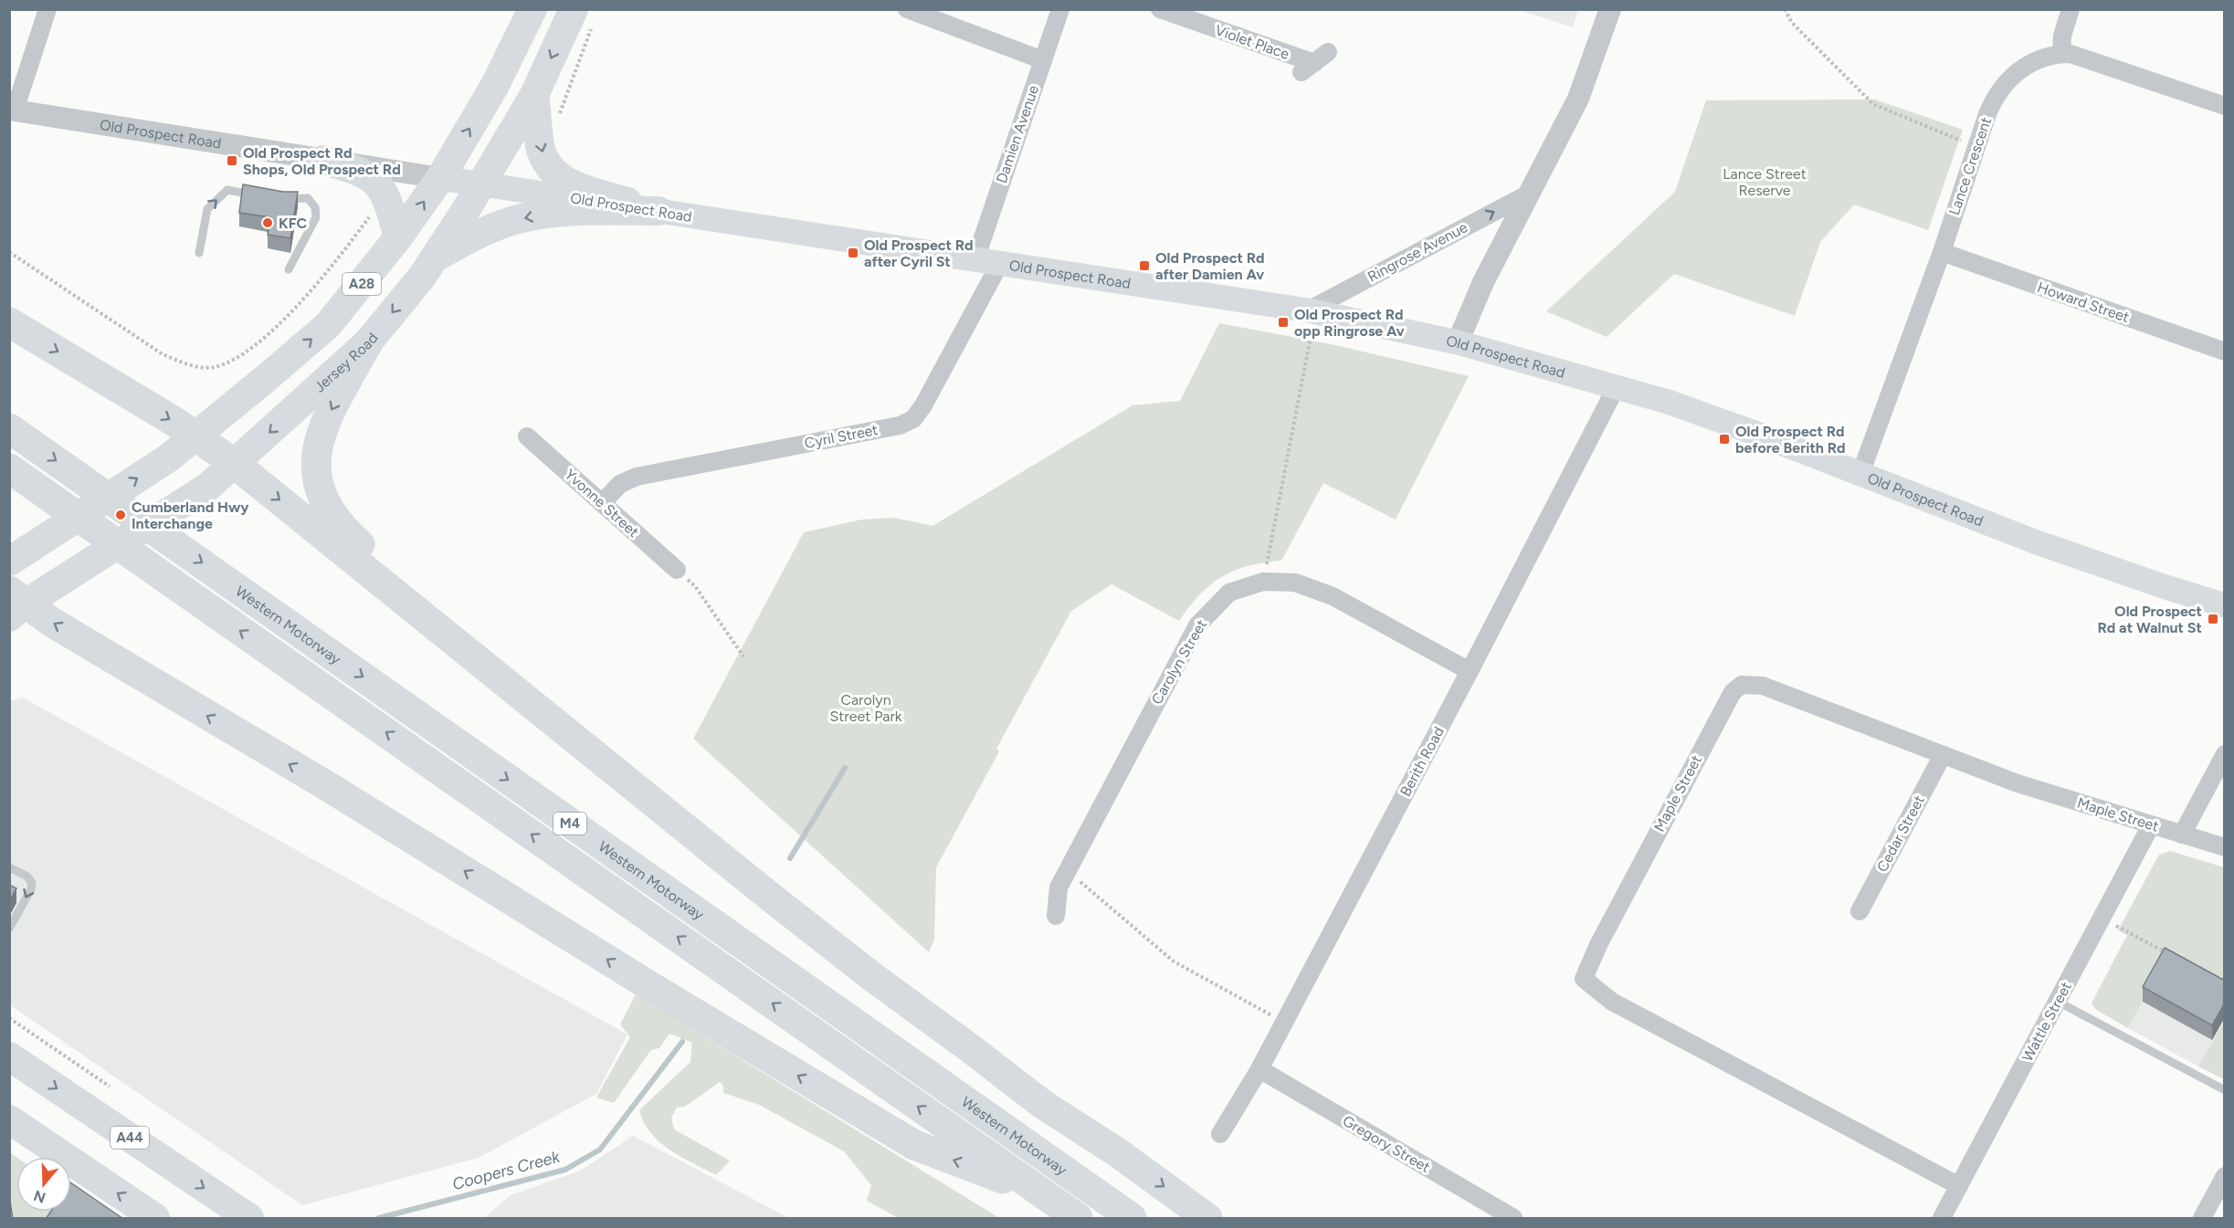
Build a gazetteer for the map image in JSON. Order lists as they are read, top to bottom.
{
  "streets": {
    "highway": [
      "A28",
      "Jersey Road",
      "Western Motorway",
      "M4",
      "A44"
    ],
    "main road": ["Old Prospect Road"],
    "street": [
      "Violet Place",
      "Damien Avenue",
      "Lance Crescent",
      "Ringrose Avenue",
      "Howard Street",
      "Cyril Street",
      "Yvonne Street",
      "Carolyn Street",
      "Berith Road",
      "Maple Street",
      "Cedar Street",
      "Wattle Street",
      "Gregory Street"
    ]
  },
  "crossings": [
    ["Old Prospect Road", "Damien Avenue"],
    ["Old Prospect Road", "Lance Crescent"],
    ["Old Prospect Road", "Ringrose Avenue"],
    ["Old Prospect Road", "A28"],
    ["Old Prospect Road", "Jersey Road"],
    ["Old Prospect Road", "Cyril Street"],
    ["Old Prospect Road", "Berith Road"],
    ["Lance Crescent", "Howard Street"],
    ["Cyril Street", "Yvonne Street"],
    ["Carolyn Street", "Berith Road"],
    ["Berith Road", "Gregory Street"],
    ["Maple Street", "Cedar Street"],
    ["Maple Street", "Wattle Street"]
  ],
  "one_way": ["Ringrose Avenue"],
  "water": ["Coopers Creek"],
  "parks": ["Lance Street Reserve", "Carolyn Street Park"],
  "places": {
    "transit": [
      "Old Prospect Rd Shops, Old Prospect Rd",
      "Old Prospect Rd after Cyril St",
      "Old Prospect Rd after Damien Av",
      "Old Prospect Rd opp Ringrose Av",
      "Old Prospect Rd before Berith Rd",
      "Old Prospect Rd at Walnut St"
    ],
    "other": ["KFC", "Cumberland Hwy Interchange"]
  },
  "north": "bottom"
}
